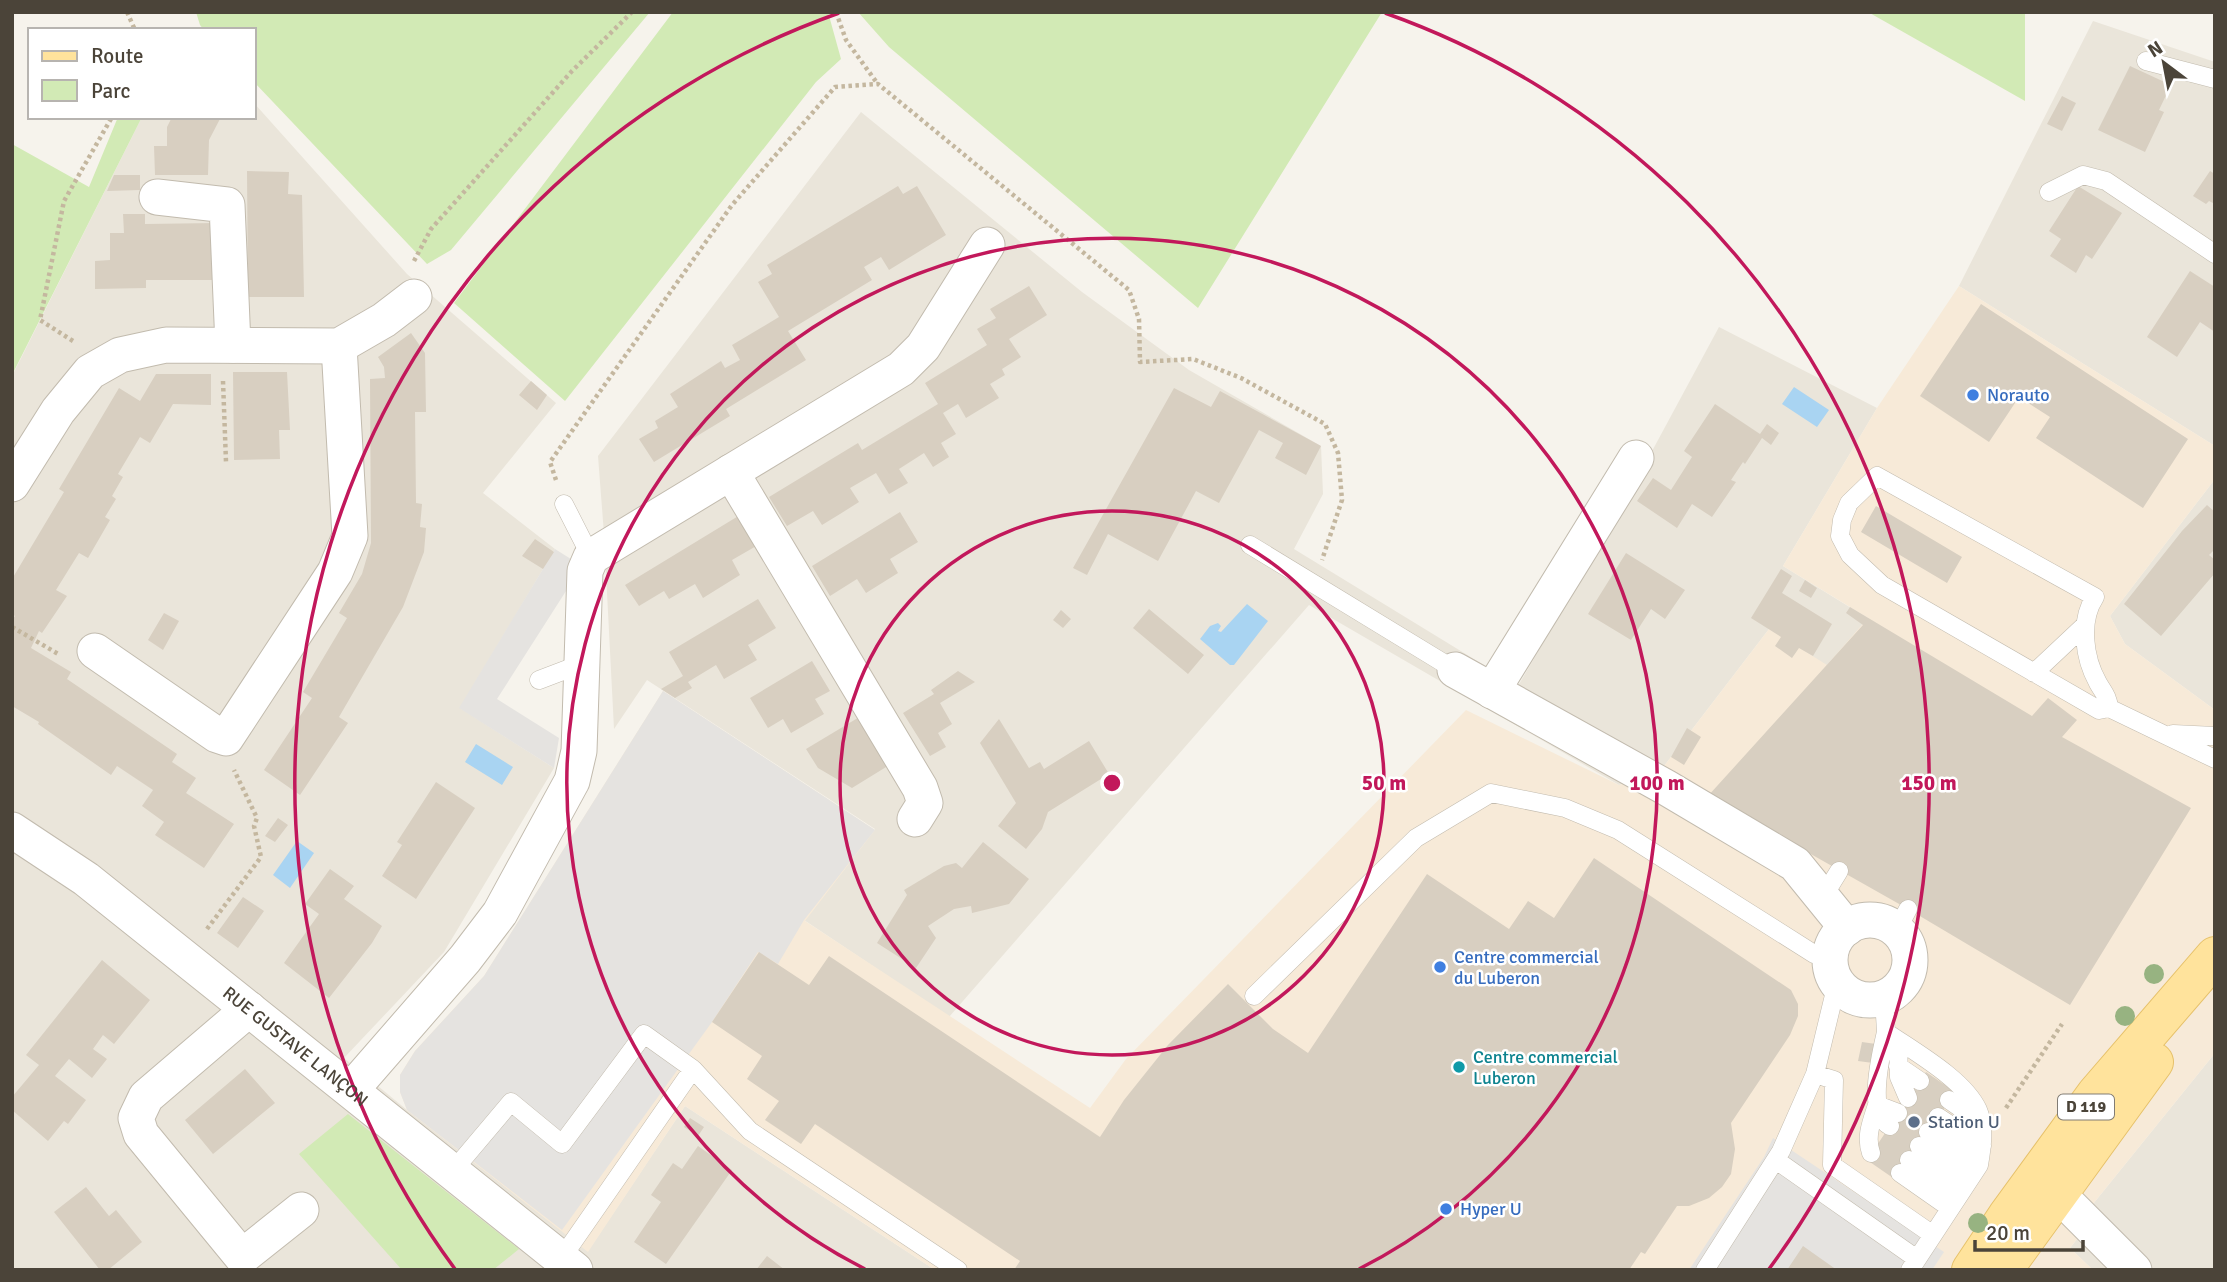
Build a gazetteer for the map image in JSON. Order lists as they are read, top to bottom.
{
  "streets": {
    "main road": ["D 119"],
    "street": ["RUE GUSTAVE LANÇON"]
  },
  "places": [
    "Norauto",
    "Centre commercial du Luberon",
    "Centre commercial Luberon",
    "Station U",
    "Hyper U"
  ],
  "legend": ["Route", "Parc"],
  "scale_bar": "20 m",
  "north": "top left",
  "rings": ["50 m", "100 m", "150 m"]
}
